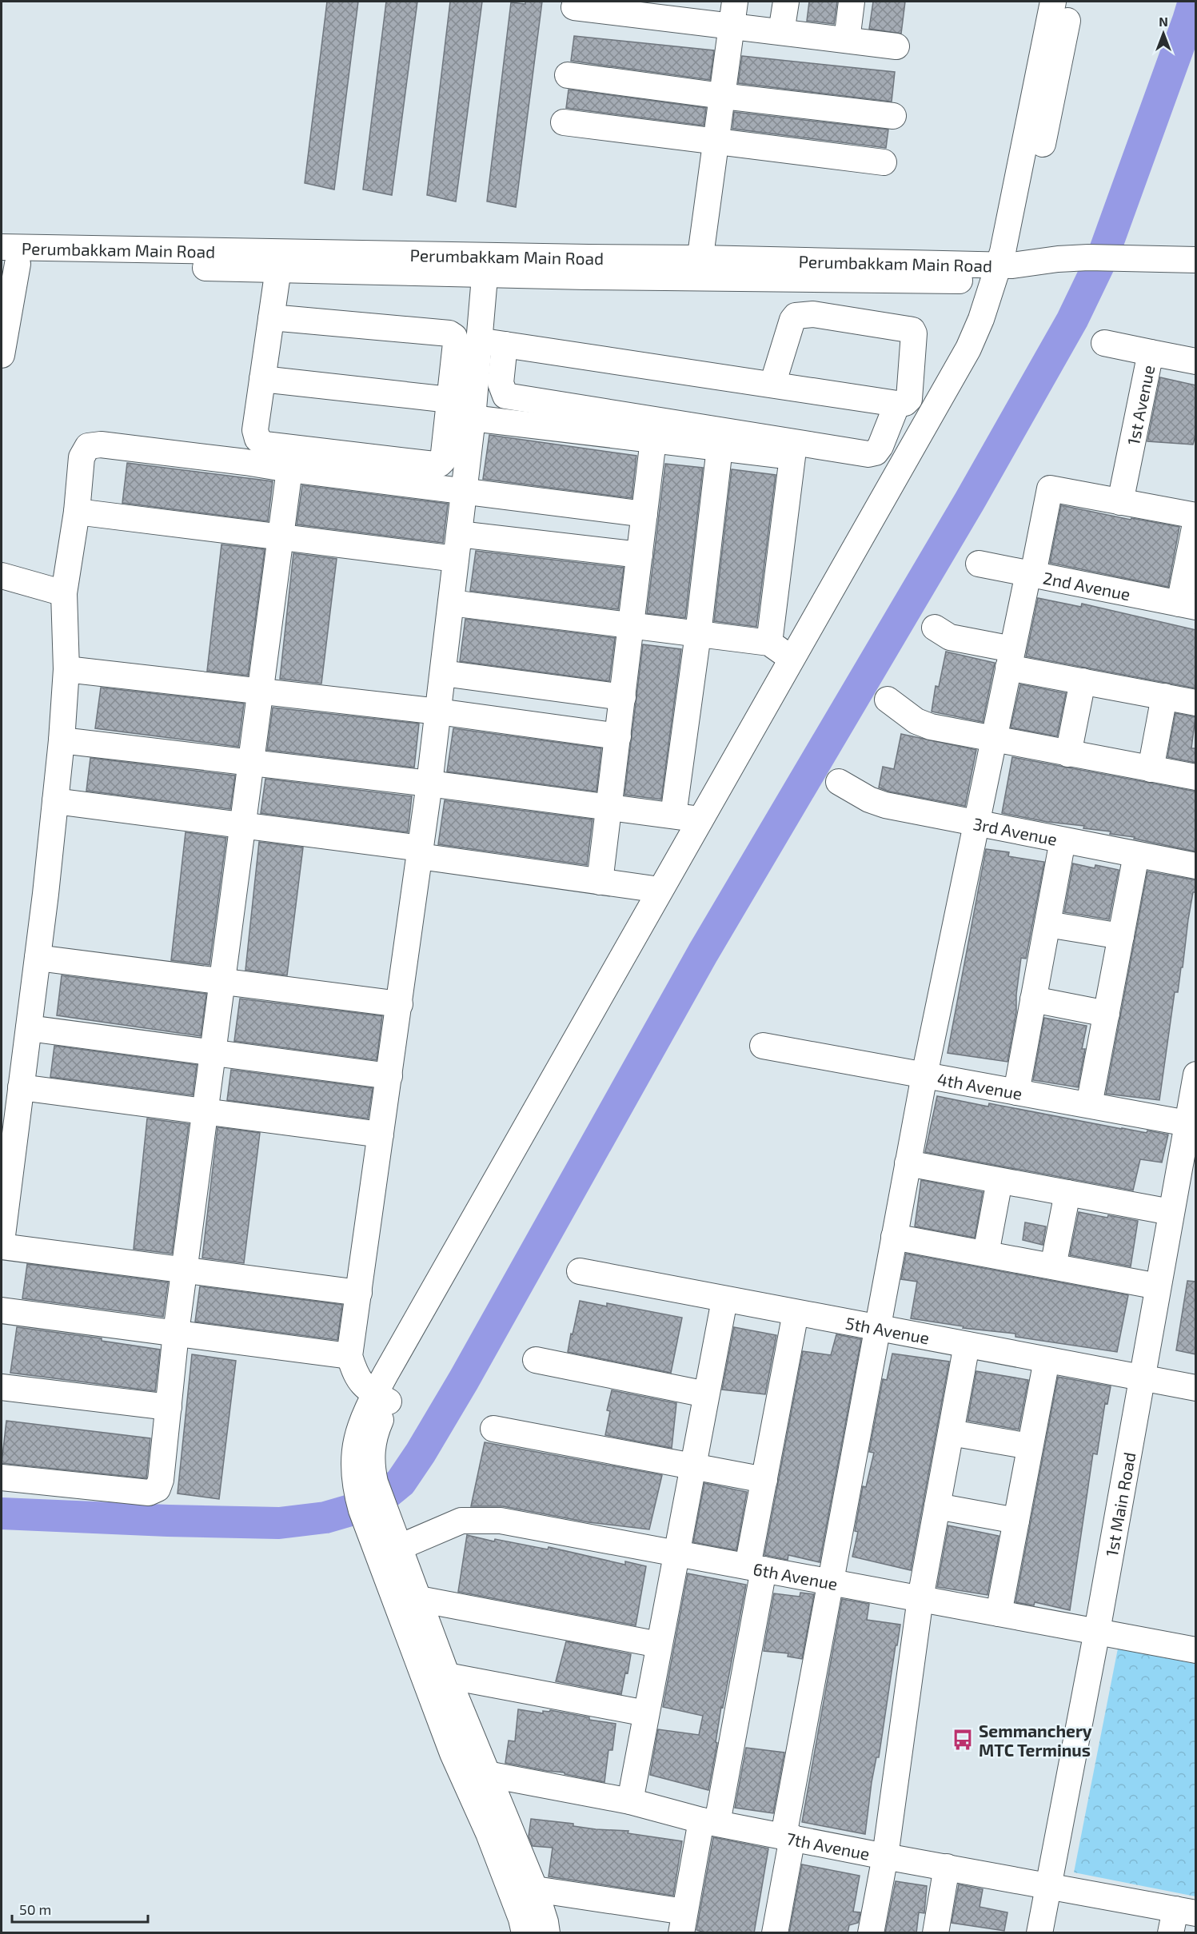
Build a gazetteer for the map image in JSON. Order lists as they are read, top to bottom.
{
  "streets": {
    "street": [
      "Perumbakkam Main Road",
      "1st Avenue",
      "2nd Avenue",
      "3rd Avenue",
      "4th Avenue",
      "5th Avenue",
      "1st Main Road",
      "6th Avenue",
      "7th Avenue"
    ]
  },
  "crossings": [
    ["4th Avenue", "1st Main Road"],
    ["5th Avenue", "1st Main Road"],
    ["1st Main Road", "6th Avenue"],
    ["1st Main Road", "7th Avenue"]
  ],
  "places": {
    "bus stop": ["Semmanchery MTC Terminus"]
  },
  "scale_bar": "50 m",
  "north": "top"
}
